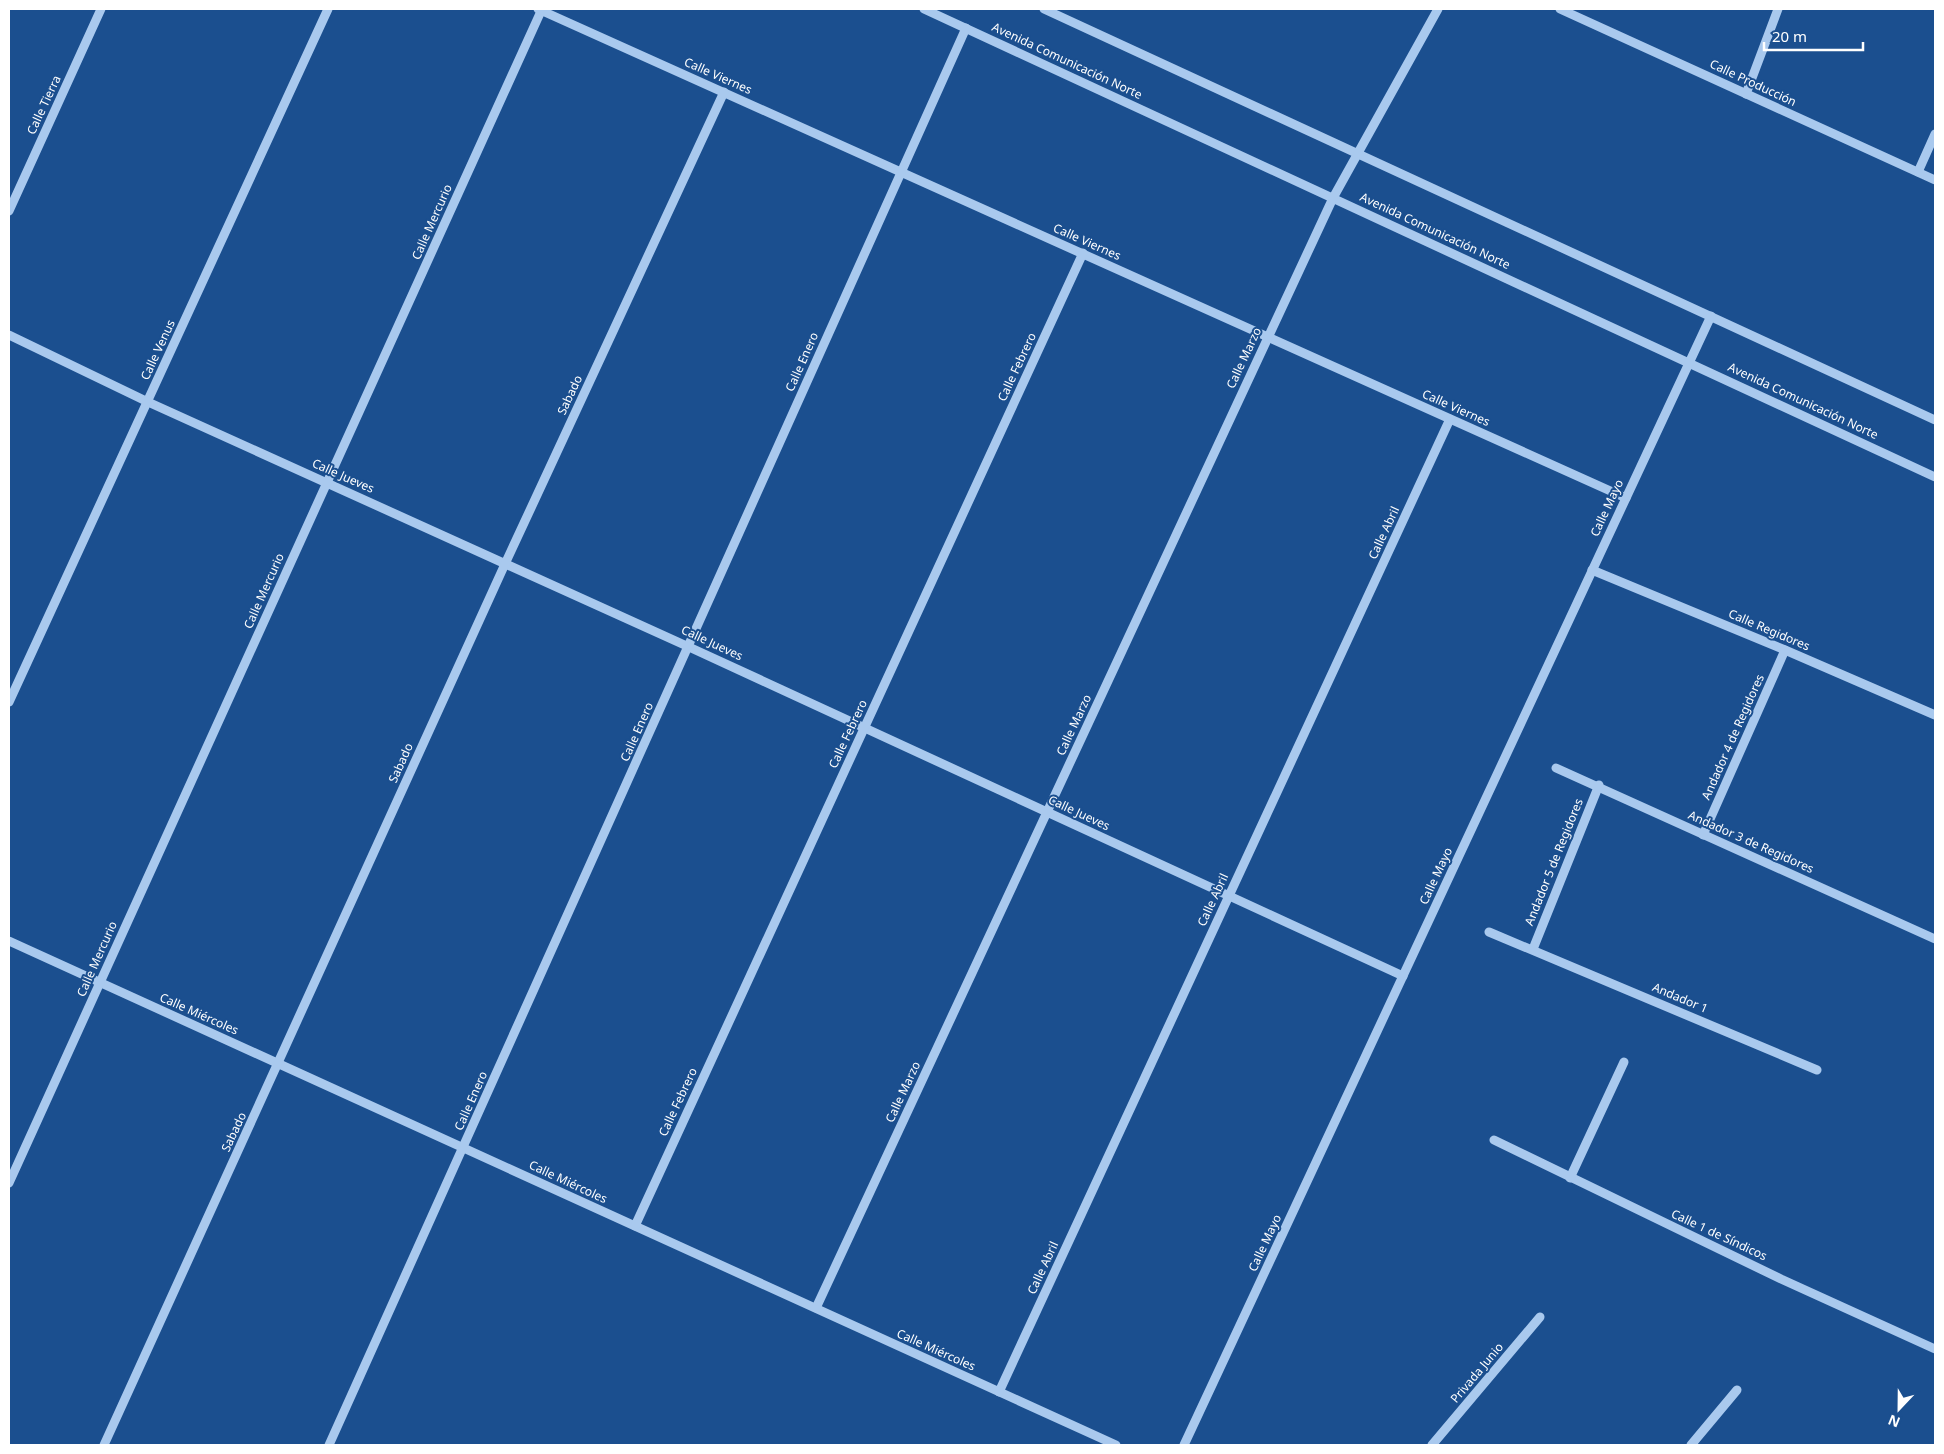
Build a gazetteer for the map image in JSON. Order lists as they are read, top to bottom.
{
  "streets": {
    "street": [
      "Avenida Comunicación Norte",
      "Calle Viernes",
      "Calle Producción",
      "Calle Tierra",
      "Calle Mercurio",
      "Calle Venus",
      "Calle Marzo",
      "Calle Enero",
      "Calle Febrero",
      "Sabado",
      "Calle Jueves",
      "Calle Mayo",
      "Calle Abril",
      "Calle Regidores",
      "Andador 4 de Regidores",
      "Andador 3 de Regidores",
      "Andador 5 de Regidores",
      "Andador 1",
      "Calle Miércoles",
      "Calle 1 de Síndicos",
      "Privada Junio"
    ]
  },
  "crossings": [
    ["Avenida Comunicación Norte", "Calle Marzo"],
    ["Avenida Comunicación Norte", "Calle Enero"],
    ["Avenida Comunicación Norte", "Calle Mayo"],
    ["Calle Viernes", "Calle Mercurio"],
    ["Calle Viernes", "Calle Marzo"],
    ["Calle Viernes", "Calle Enero"],
    ["Calle Viernes", "Calle Febrero"],
    ["Calle Viernes", "Sabado"],
    ["Calle Viernes", "Calle Mayo"],
    ["Calle Viernes", "Calle Abril"],
    ["Calle Mercurio", "Calle Jueves"],
    ["Calle Mercurio", "Calle Miércoles"],
    ["Calle Venus", "Calle Jueves"],
    ["Calle Marzo", "Calle Jueves"],
    ["Calle Marzo", "Calle Miércoles"],
    ["Calle Enero", "Calle Jueves"],
    ["Calle Enero", "Calle Miércoles"],
    ["Calle Febrero", "Calle Jueves"],
    ["Calle Febrero", "Calle Miércoles"],
    ["Sabado", "Calle Jueves"],
    ["Sabado", "Calle Miércoles"],
    ["Calle Jueves", "Calle Mayo"],
    ["Calle Jueves", "Calle Abril"],
    ["Calle Mayo", "Calle Regidores"],
    ["Calle Abril", "Calle Miércoles"],
    ["Calle Regidores", "Andador 4 de Regidores"],
    ["Andador 4 de Regidores", "Andador 3 de Regidores"],
    ["Andador 3 de Regidores", "Andador 5 de Regidores"],
    ["Andador 5 de Regidores", "Andador 1"]
  ],
  "scale_bar": "20 m",
  "north": "bottom"
}
